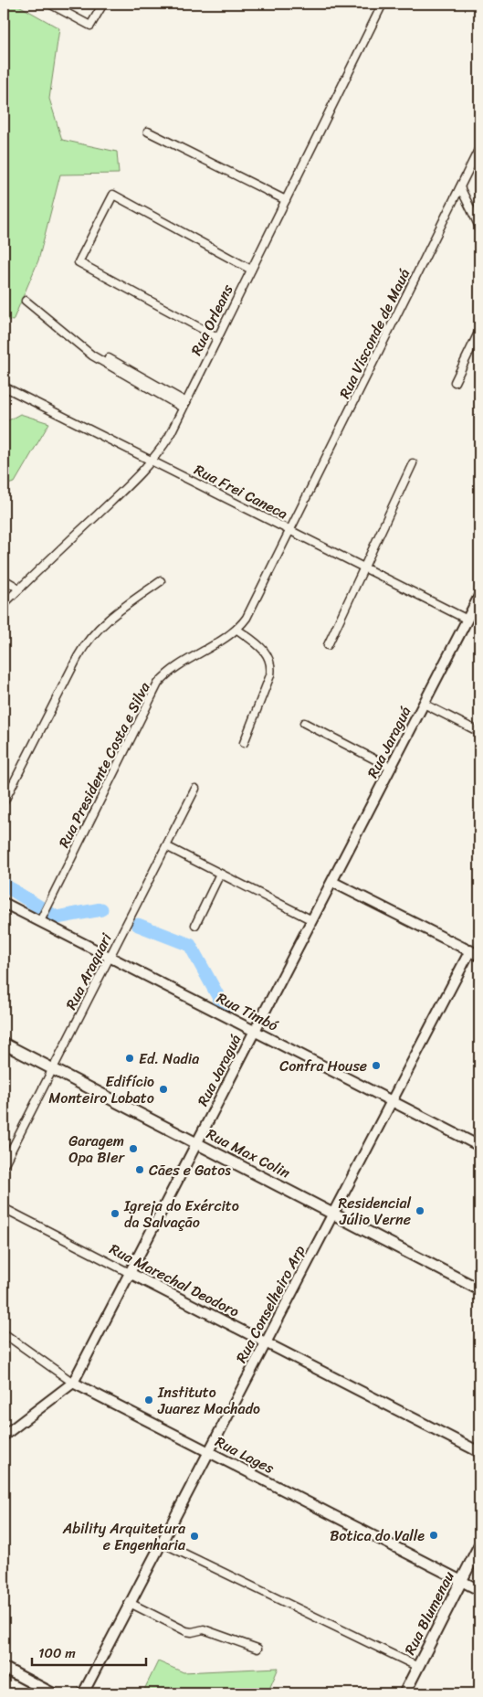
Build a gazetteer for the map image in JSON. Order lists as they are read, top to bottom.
{
  "streets": {
    "main road": ["Rua Max Colin", "Rua Blumenau"],
    "street": [
      "Rua Orleans",
      "Rua Visconde de Mauá",
      "Rua Frei Caneca",
      "Rua Jaraguá",
      "Rua Presidente Costa e Silva",
      "Rua Araquari",
      "Rua Timbó",
      "Rua Marechal Deodoro",
      "Rua Conselheiro Arp",
      "Rua Lages"
    ]
  },
  "crossings": [
    ["Rua Orleans", "Rua Frei Caneca"],
    ["Rua Visconde de Mauá", "Rua Frei Caneca"],
    ["Rua Visconde de Mauá", "Rua Presidente Costa e Silva"],
    ["Rua Frei Caneca", "Rua Jaraguá"],
    ["Rua Frei Caneca", "Rua Presidente Costa e Silva"],
    ["Rua Jaraguá", "Rua Timbó"],
    ["Rua Jaraguá", "Rua Max Colin"],
    ["Rua Jaraguá", "Rua Marechal Deodoro"],
    ["Rua Jaraguá", "Rua Lages"],
    ["Rua Presidente Costa e Silva", "Rua Timbó"],
    ["Rua Araquari", "Rua Timbó"],
    ["Rua Araquari", "Rua Max Colin"],
    ["Rua Timbó", "Rua Conselheiro Arp"],
    ["Rua Max Colin", "Rua Conselheiro Arp"],
    ["Rua Marechal Deodoro", "Rua Conselheiro Arp"],
    ["Rua Conselheiro Arp", "Rua Lages"],
    ["Rua Lages", "Rua Blumenau"]
  ],
  "places": [
    "Ed. Nadia",
    "Confra House",
    "Edifício Monteiro Lobato",
    "Garagem Opa BIer",
    "Cães e Gatos",
    "Residencial Júlio Verne",
    "Igreja do Exército da Salvação",
    "Instituto Juarez Machado",
    "Botica do Valle",
    "Ability Arquitetura e Engenharia"
  ],
  "scale_bar": "100 m"
}
